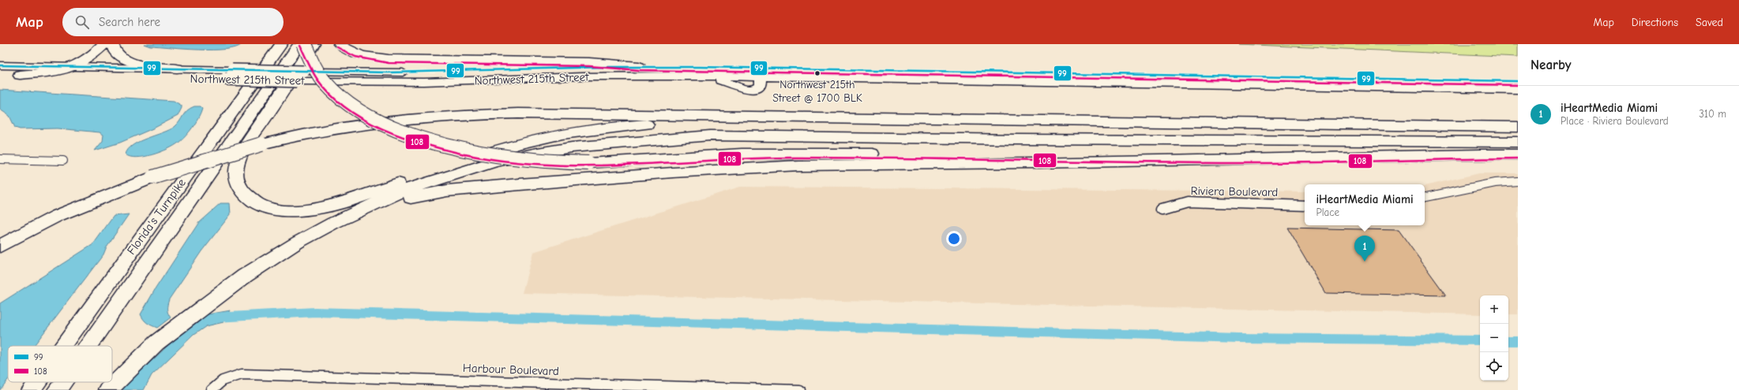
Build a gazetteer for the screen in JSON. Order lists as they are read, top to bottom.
{
  "streets": {
    "highway": ["Florida's Turnpike"],
    "main road": ["Northwest 215th Street"],
    "street": ["Riviera Boulevard", "Harbour Boulevard"]
  },
  "places": ["Northwest 215th Street @ 1700 BLK"],
  "lines": ["transit line 108", "transit line 99"],
  "legend": ["99", "108"],
  "page": {
    "header": "Map",
    "search": "Search here",
    "nav": ["Map", "Directions", "Saved"],
    "heading": "Nearby",
    "list": [
      {
        "mark": "1",
        "name": "iHeartMedia Miami",
        "note": "Place · Riviera Boulevard",
        "value": "310 m"
      }
    ],
    "popup": ["iHeartMedia Miami", "Place"],
    "pins": "1",
    "map_buttons": ["+", "−"]
  }
}
